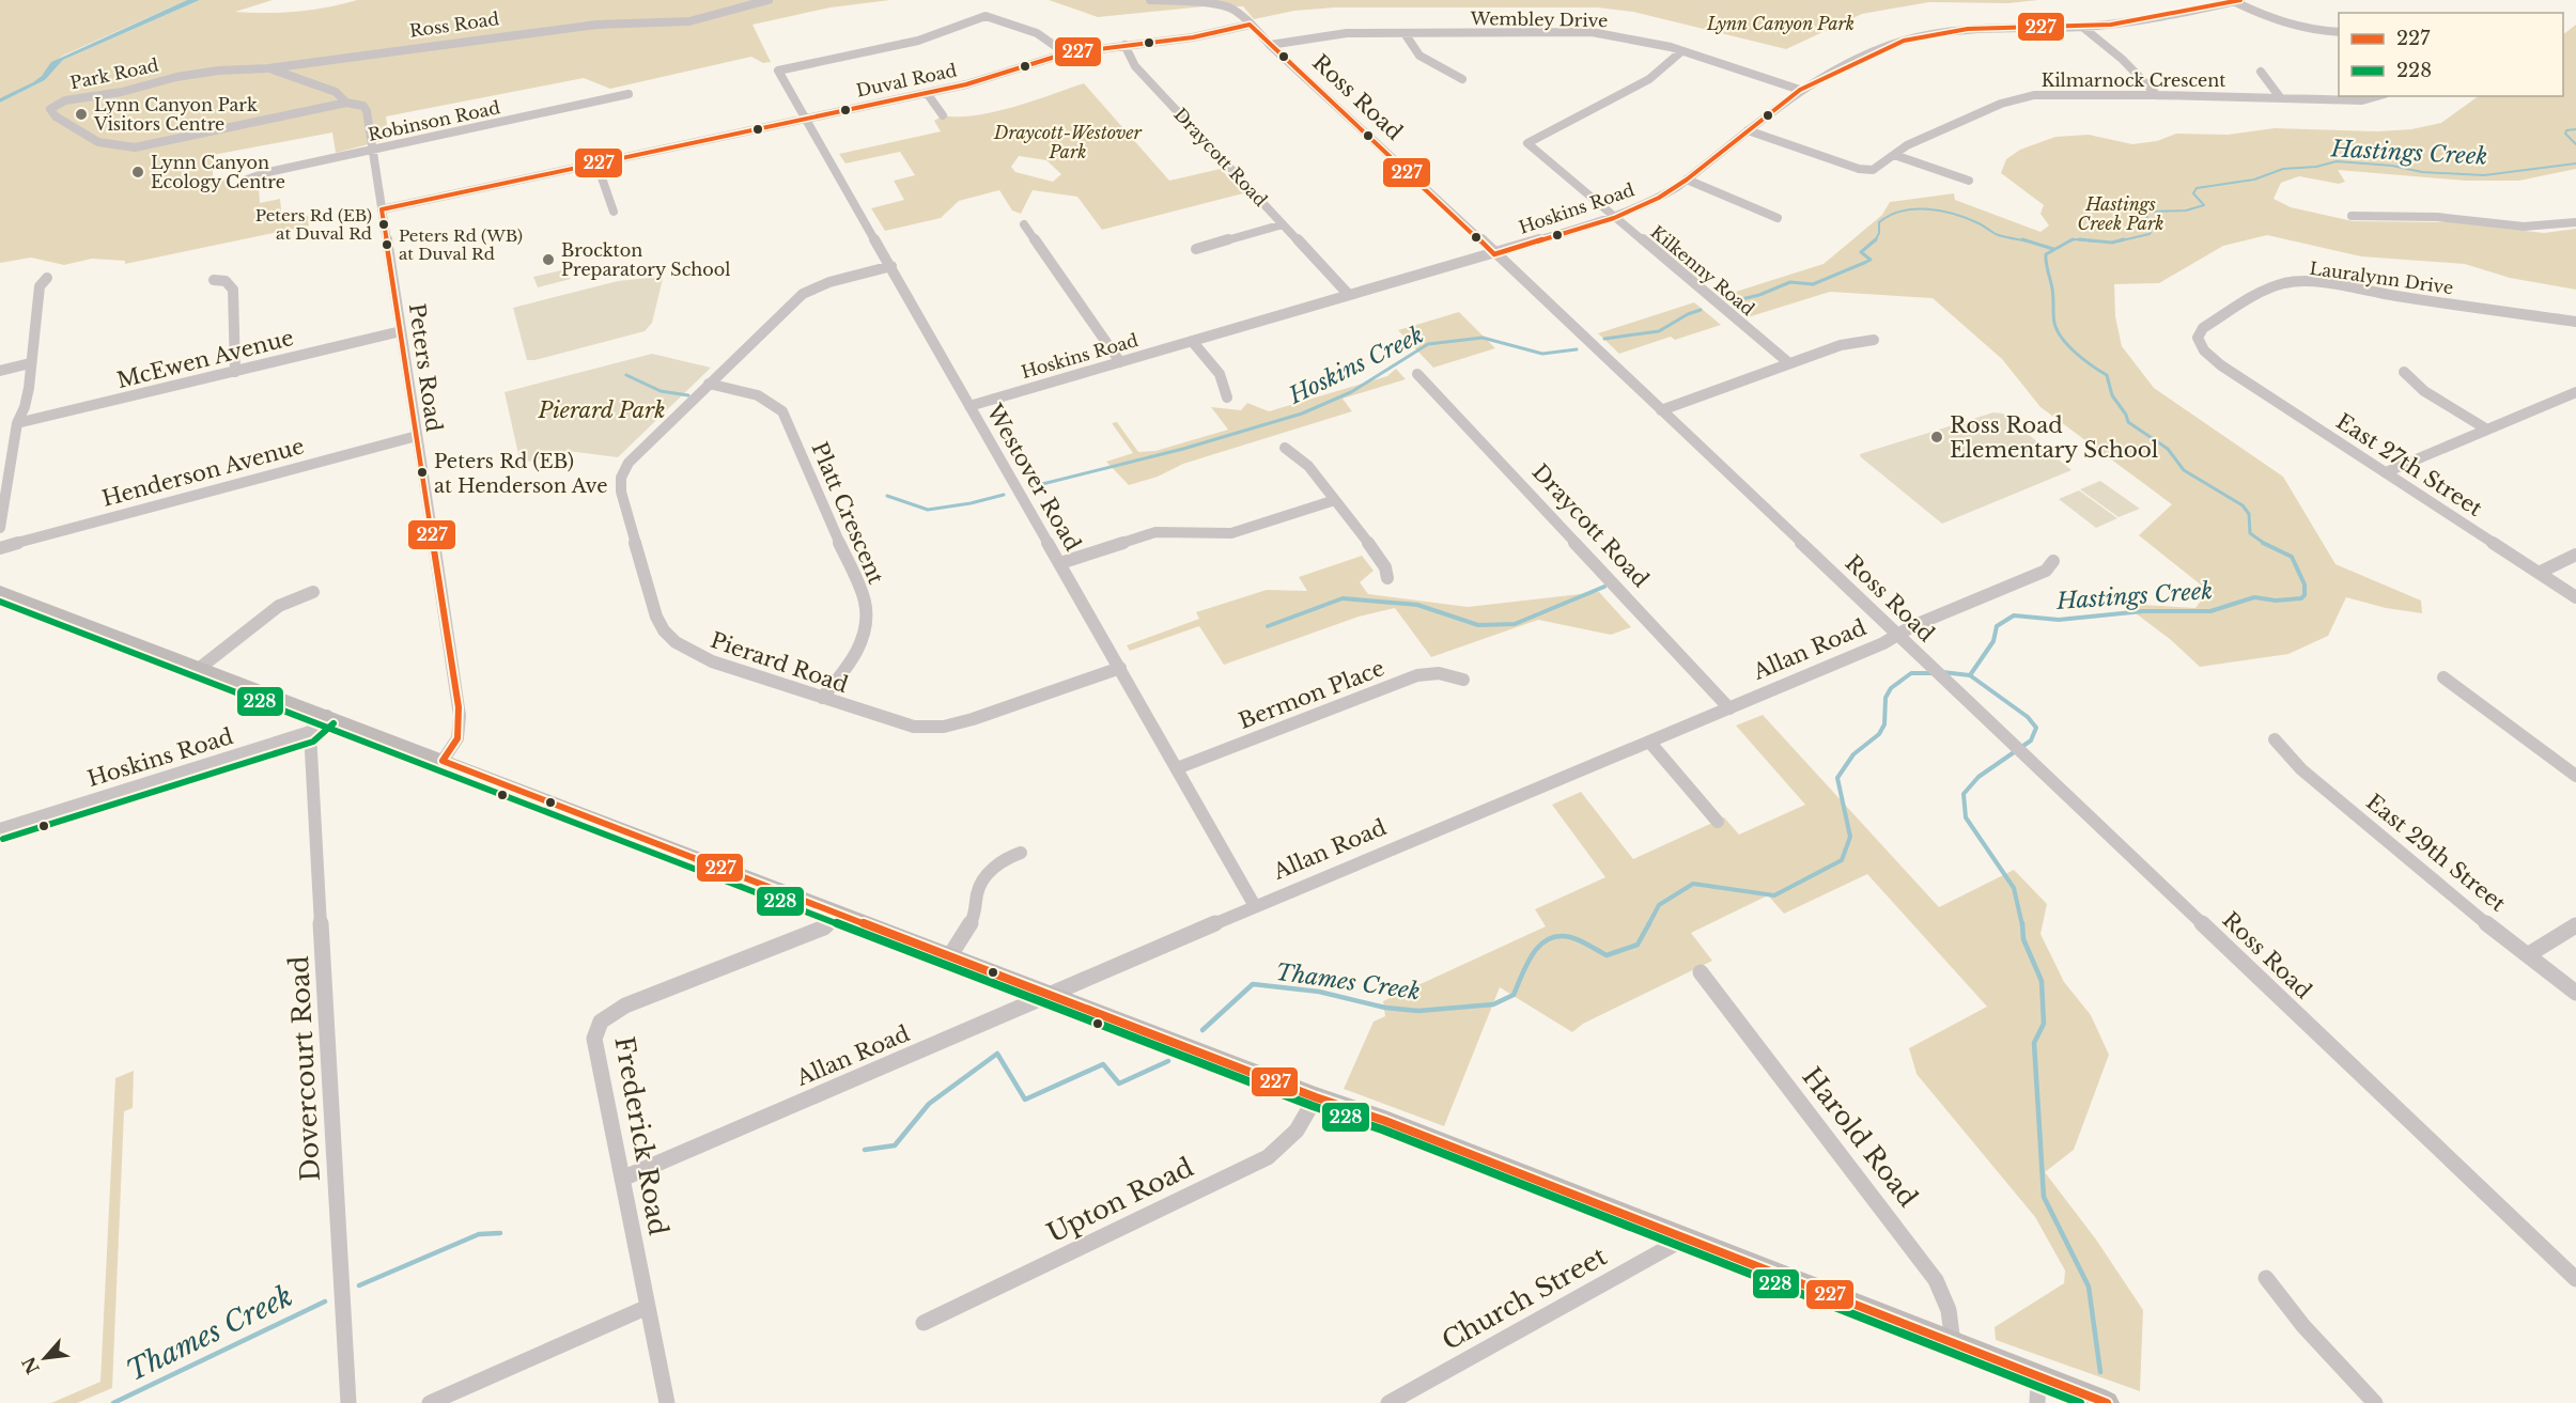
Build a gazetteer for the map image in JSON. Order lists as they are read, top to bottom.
{
  "streets": {
    "street": [
      "Wembley Drive",
      "Ross Road",
      "Park Road",
      "Duval Road",
      "Kilmarnock Crescent",
      "Robinson Road",
      "Draycott Road",
      "Hoskins Road",
      "Kilkenny Road",
      "Lauralynn Drive",
      "McEwen Avenue",
      "Peters Road",
      "East 27th Street",
      "Henderson Avenue",
      "Westover Road",
      "Platt Crescent",
      "Allan Road",
      "Pierard Road",
      "Bermon Place",
      "East 29th Street",
      "Dovercourt Road",
      "Frederick Road",
      "Harold Road",
      "Upton Road",
      "Church Street"
    ]
  },
  "crossings": [
    ["Wembley Drive", "Ross Road"],
    ["Wembley Drive", "Hoskins Road"],
    ["Wembley Drive", "Kilkenny Road"],
    ["Ross Road", "Park Road"],
    ["Ross Road", "Duval Road"],
    ["Ross Road", "Hoskins Road"],
    ["Ross Road", "Allan Road"],
    ["Park Road", "Peters Road"],
    ["Duval Road", "Draycott Road"],
    ["Duval Road", "Peters Road"],
    ["Duval Road", "Westover Road"],
    ["Kilmarnock Crescent", "Hoskins Road"],
    ["Robinson Road", "Peters Road"],
    ["Draycott Road", "Hoskins Road"],
    ["Draycott Road", "Allan Road"],
    ["Hoskins Road", "Kilkenny Road"],
    ["Hoskins Road", "Westover Road"],
    ["Hoskins Road", "Dovercourt Road"],
    ["Lauralynn Drive", "East 27th Street"],
    ["McEwen Avenue", "Peters Road"],
    ["Peters Road", "Henderson Avenue"],
    ["Westover Road", "Allan Road"],
    ["Westover Road", "Pierard Road"],
    ["Westover Road", "Bermon Place"],
    ["Platt Crescent", "Pierard Road"],
    ["Allan Road", "Frederick Road"]
  ],
  "water": ["Hastings Creek", "Hoskins Creek", "Thames Creek"],
  "parks": [
    "Lynn Canyon Park",
    "Draycott-Westover Park",
    "Hastings Creek Park",
    "Pierard Park"
  ],
  "places": [
    "Lynn Canyon Park Visitors Centre",
    "Lynn Canyon Ecology Centre",
    "Peters Rd (EB) at Duval Rd",
    "Peters Rd (WB) at Duval Rd",
    "Brockton Preparatory School",
    "Ross Road Elementary School",
    "Peters Rd (EB) at Henderson Ave"
  ],
  "lines": ["transit line 227", "transit line 228"],
  "legend": ["227", "228"],
  "north": "bottom left"
}
